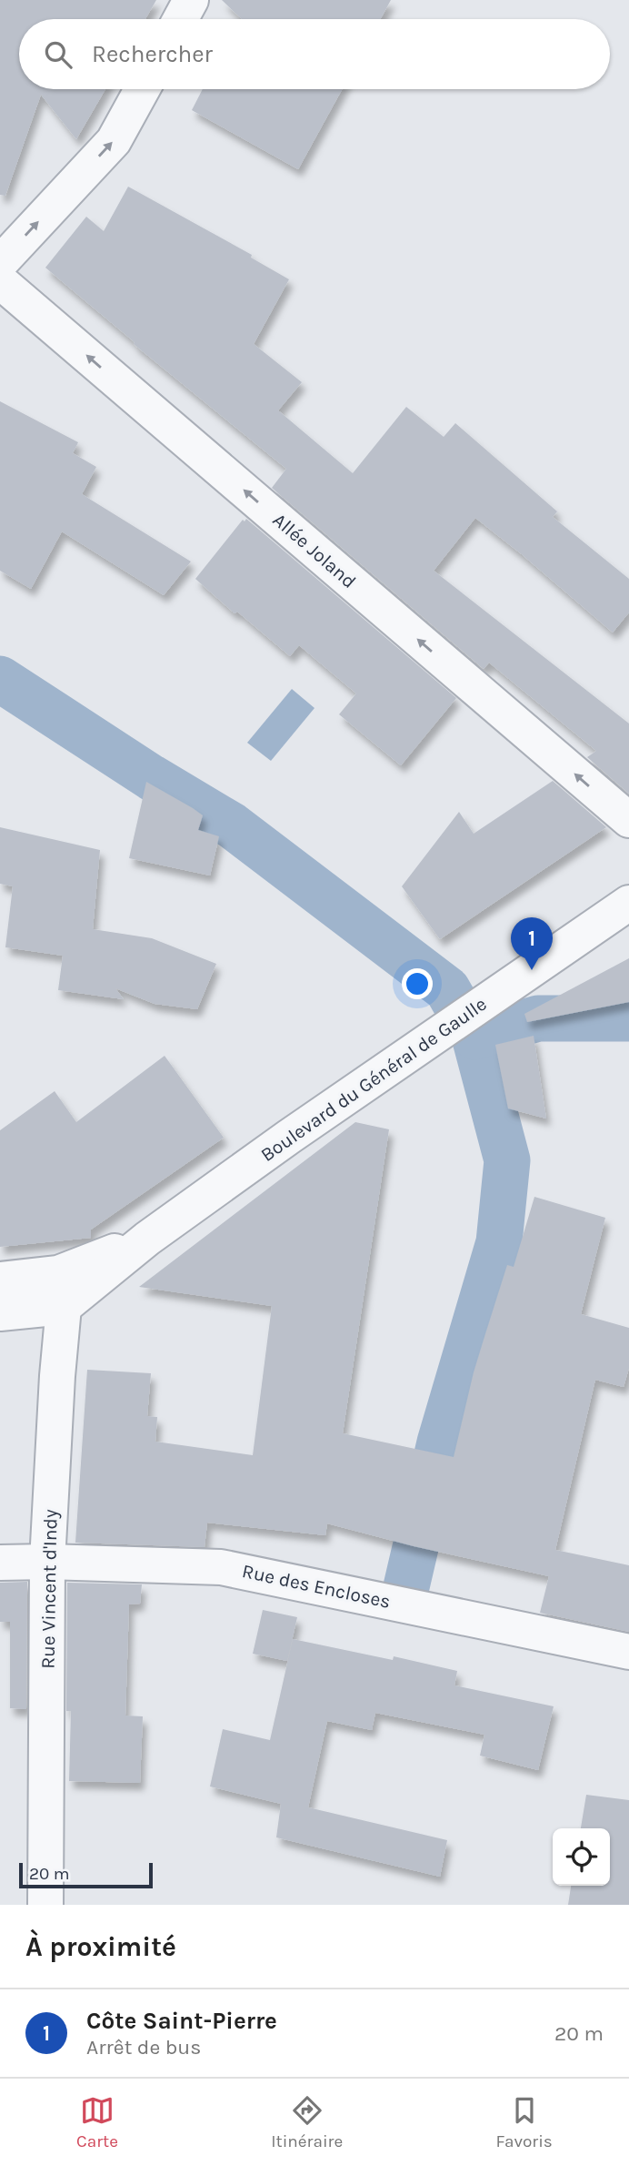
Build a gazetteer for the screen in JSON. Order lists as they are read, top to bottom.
{
  "streets": {
    "street": [
      "Allée Joland",
      "Boulevard du Général de Gaulle",
      "Rue des Encloses",
      "Rue Vincent d'Indy"
    ]
  },
  "crossings": [
    ["Boulevard du Général de Gaulle", "Rue Vincent d'Indy"],
    ["Rue des Encloses", "Rue Vincent d'Indy"]
  ],
  "one_way": ["Allée Joland"],
  "scale_bar": "20 m",
  "page": {
    "search": "Rechercher",
    "pins": "1",
    "scale": "20 m",
    "heading": "À proximité",
    "list": [
      {
        "mark": "1",
        "name": "Côte Saint-Pierre",
        "note": "Arrêt de bus",
        "value": "20 m"
      }
    ],
    "nav": ["Carte", "Itinéraire", "Favoris"]
  }
}
